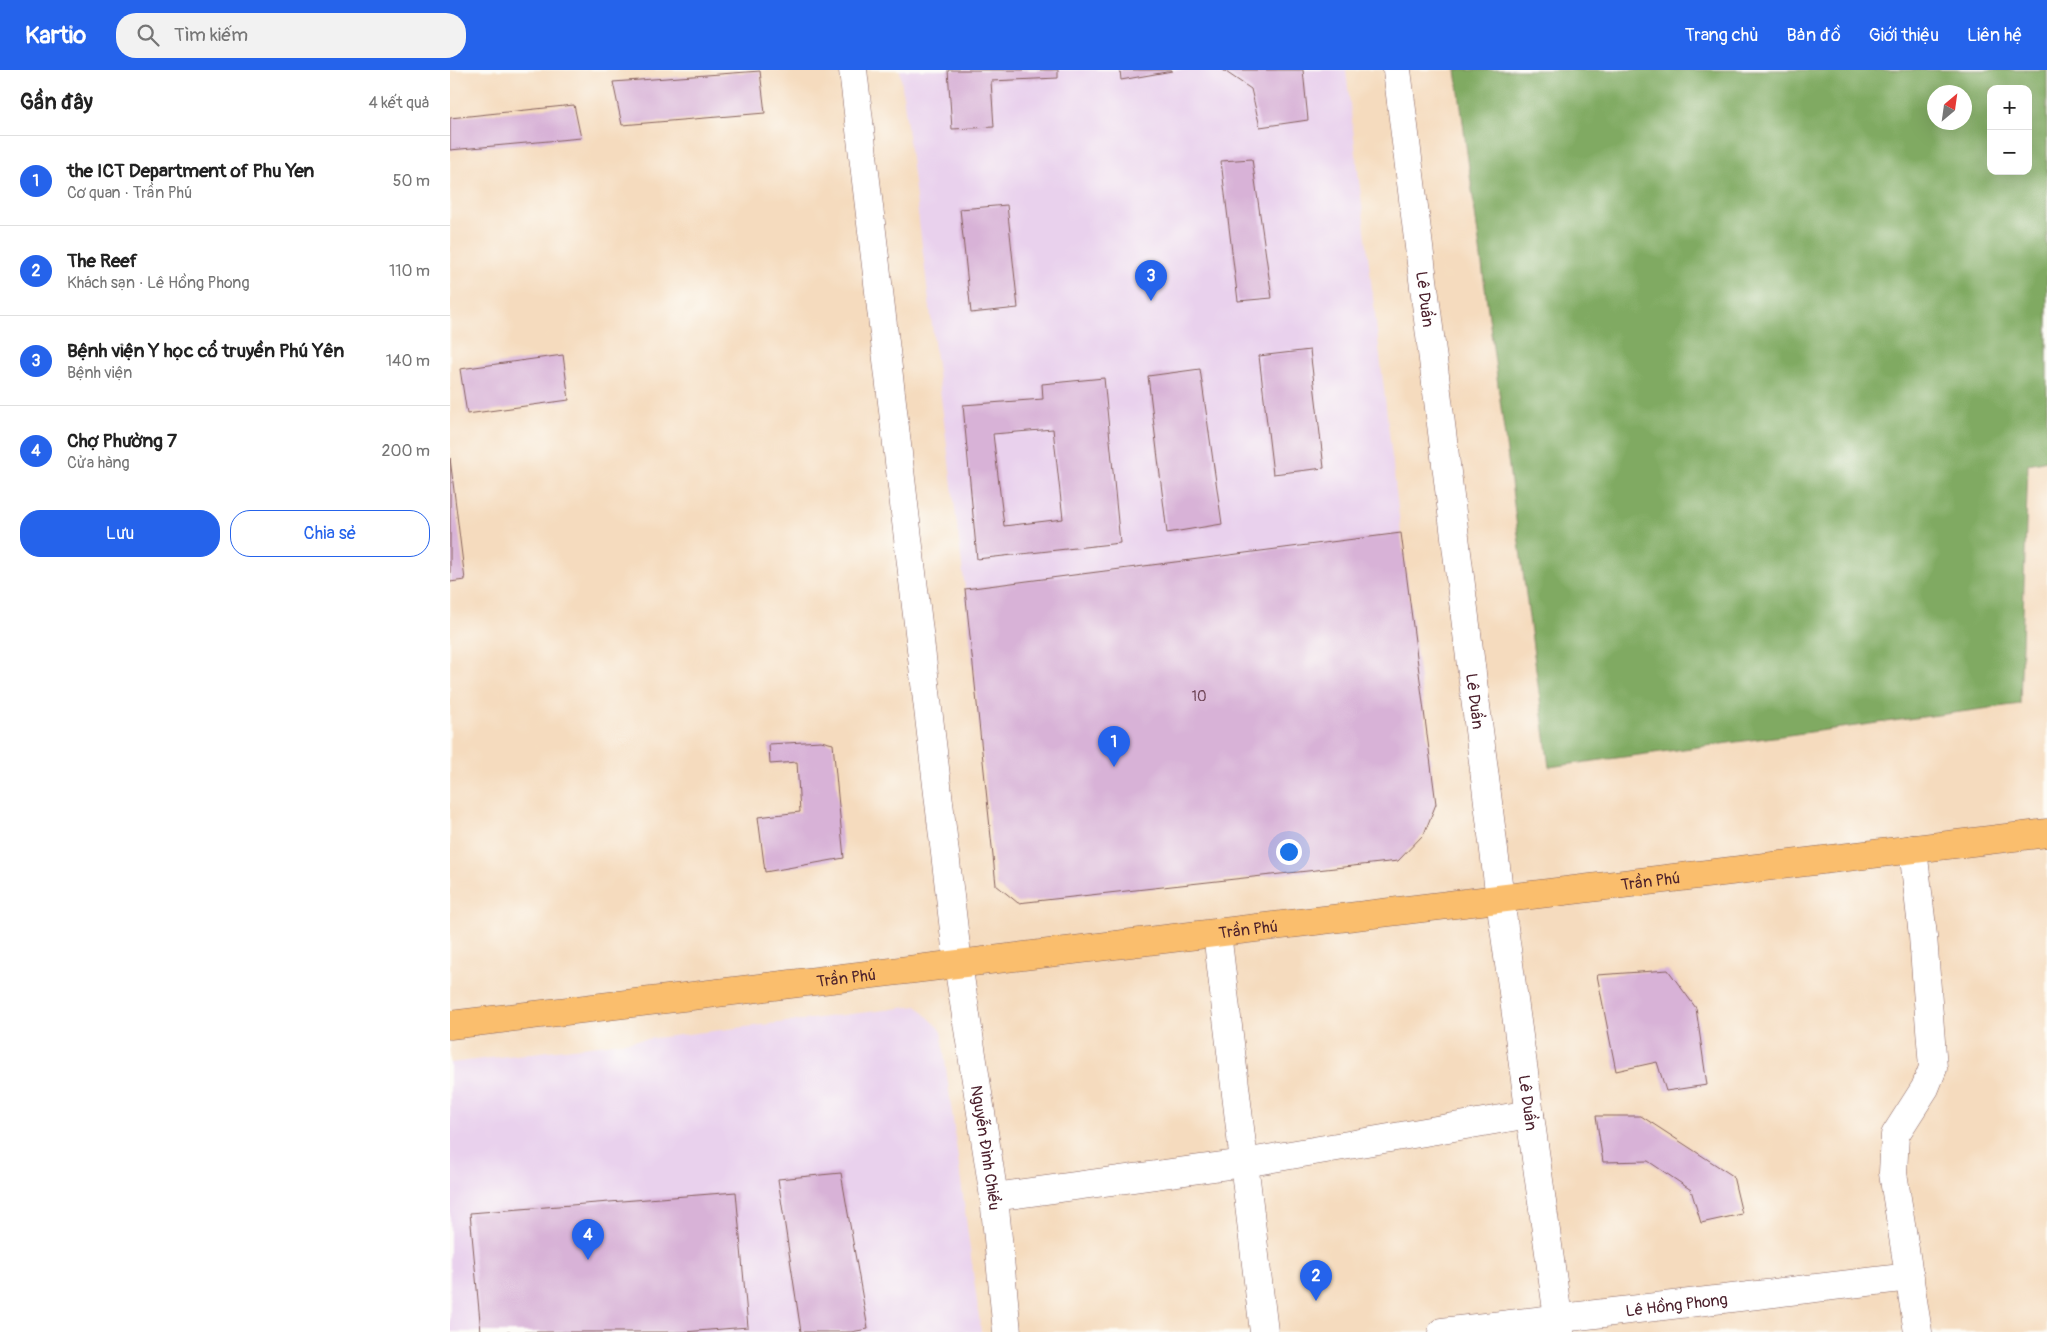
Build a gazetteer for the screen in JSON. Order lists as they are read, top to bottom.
{
  "streets": {
    "main road": ["Trần Phú"],
    "street": ["Lê Duẩn", "Nguyễn Đình Chiểu", "Lê Hồng Phong"]
  },
  "crossings": [
    ["Lê Duẩn", "Trần Phú"],
    ["Lê Duẩn", "Lê Hồng Phong"],
    ["Trần Phú", "Nguyễn Đình Chiểu"]
  ],
  "house_numbers": ["10"],
  "north": "top right",
  "page": {
    "header": "Kartio",
    "search": "Tìm kiếm",
    "nav": [
      "Trang chủ",
      "Bản đồ",
      "Giới thiệu",
      "Liên hệ"
    ],
    "heading": ["Gần đây", "4 kết quả"],
    "map_buttons": ["+", "−"],
    "list": [
      {
        "mark": "1",
        "name": "the ICT Department of Phu Yen",
        "note": "Cơ quan · Trần Phú",
        "value": "50 m"
      },
      {
        "mark": "2",
        "name": "The Reef",
        "note": "Khách sạn · Lê Hồng Phong",
        "value": "110 m"
      },
      {
        "mark": "3",
        "name": "Bệnh viện Y học cổ truyền Phú Yên",
        "note": "Bệnh viện",
        "value": "140 m"
      },
      {
        "mark": "4",
        "name": "Chợ Phường 7",
        "note": "Cửa hàng",
        "value": "200 m"
      }
    ],
    "pins": [
      "3",
      "1",
      "4",
      "2"
    ],
    "buttons": ["Lưu", "Chia sẻ"]
  }
}
